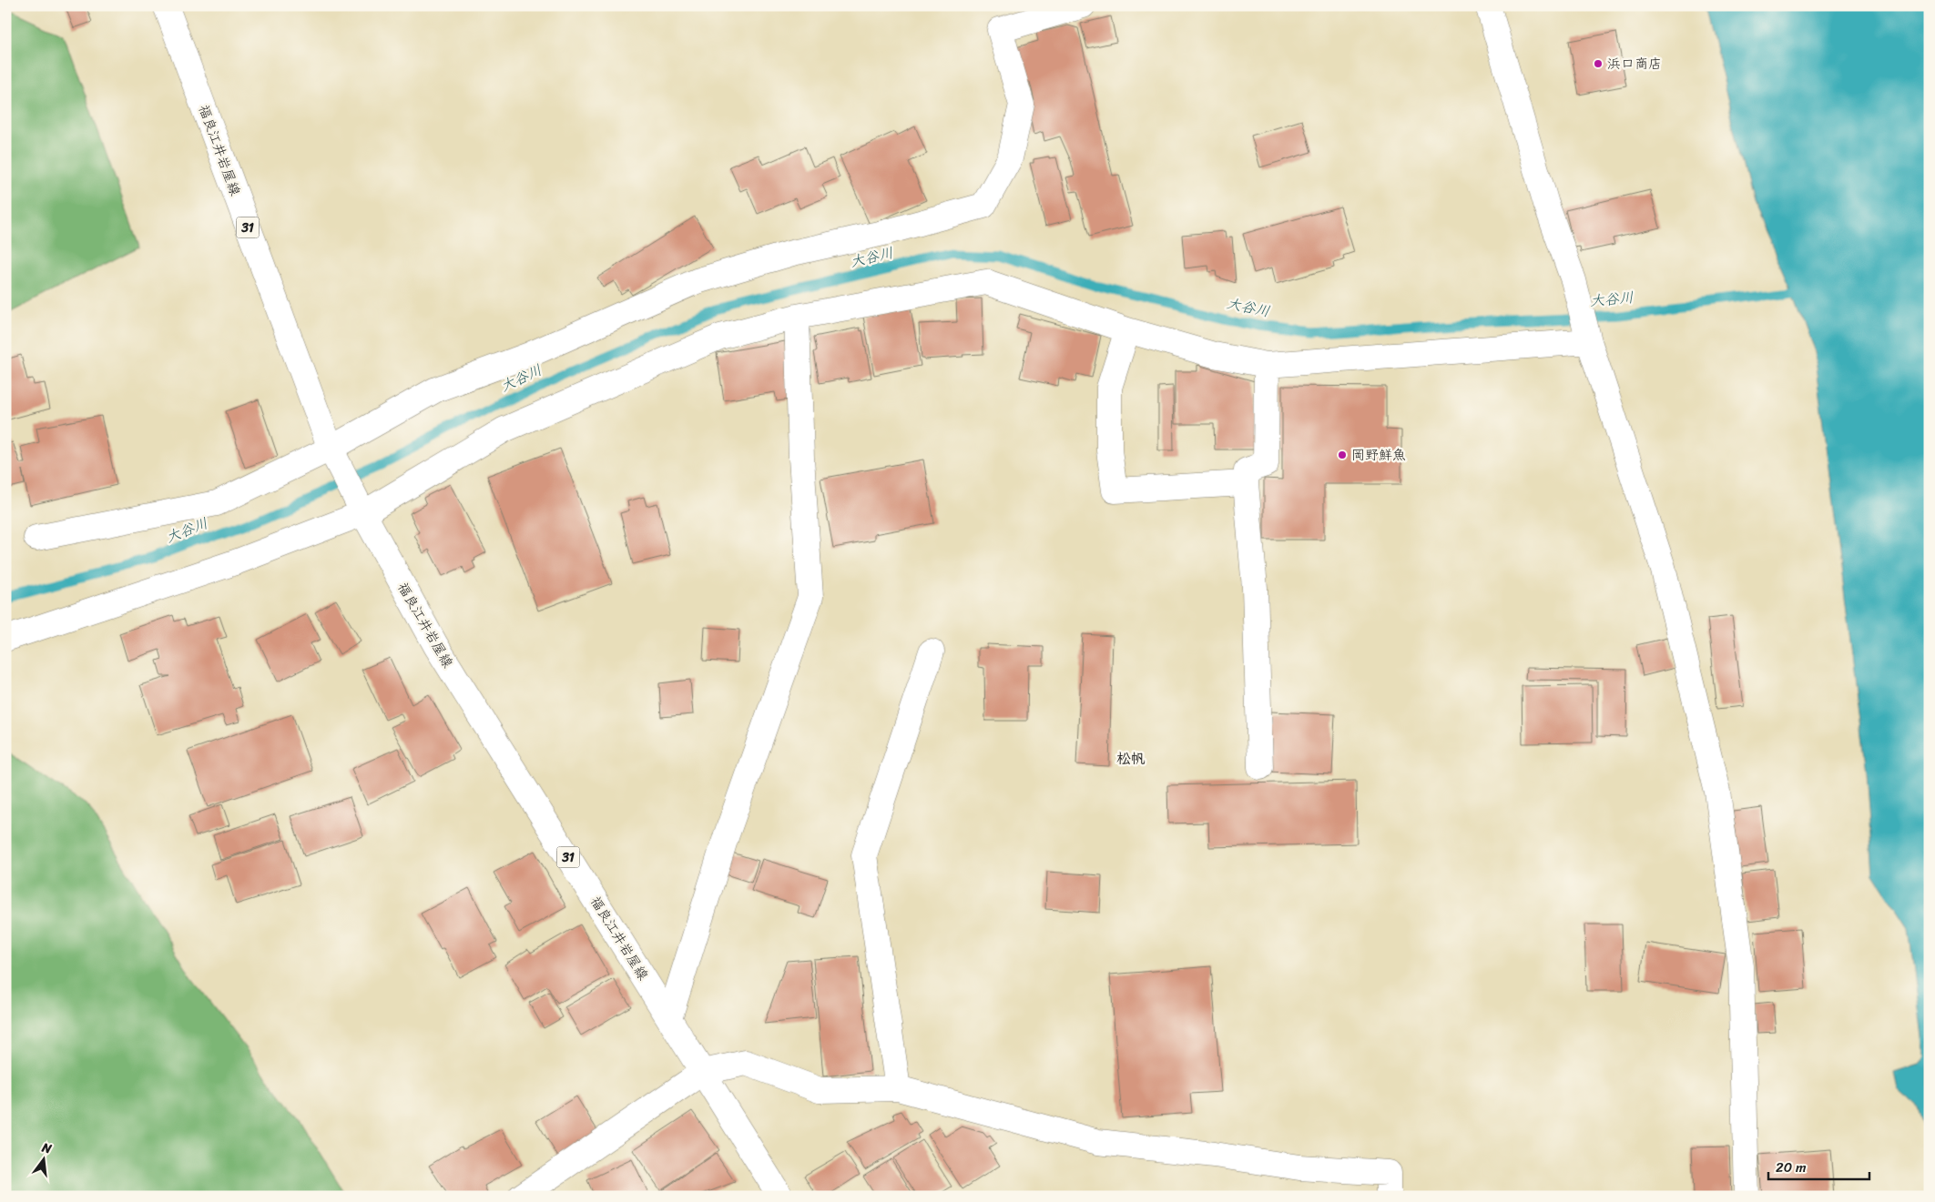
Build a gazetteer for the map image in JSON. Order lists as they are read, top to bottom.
{
  "streets": {
    "street": ["福良江井岩屋線", "31"]
  },
  "districts": ["松帆"],
  "water": ["大谷川"],
  "places": ["浜口商店", "岡野鮮魚"],
  "scale_bar": "20 m",
  "north": "top"
}
